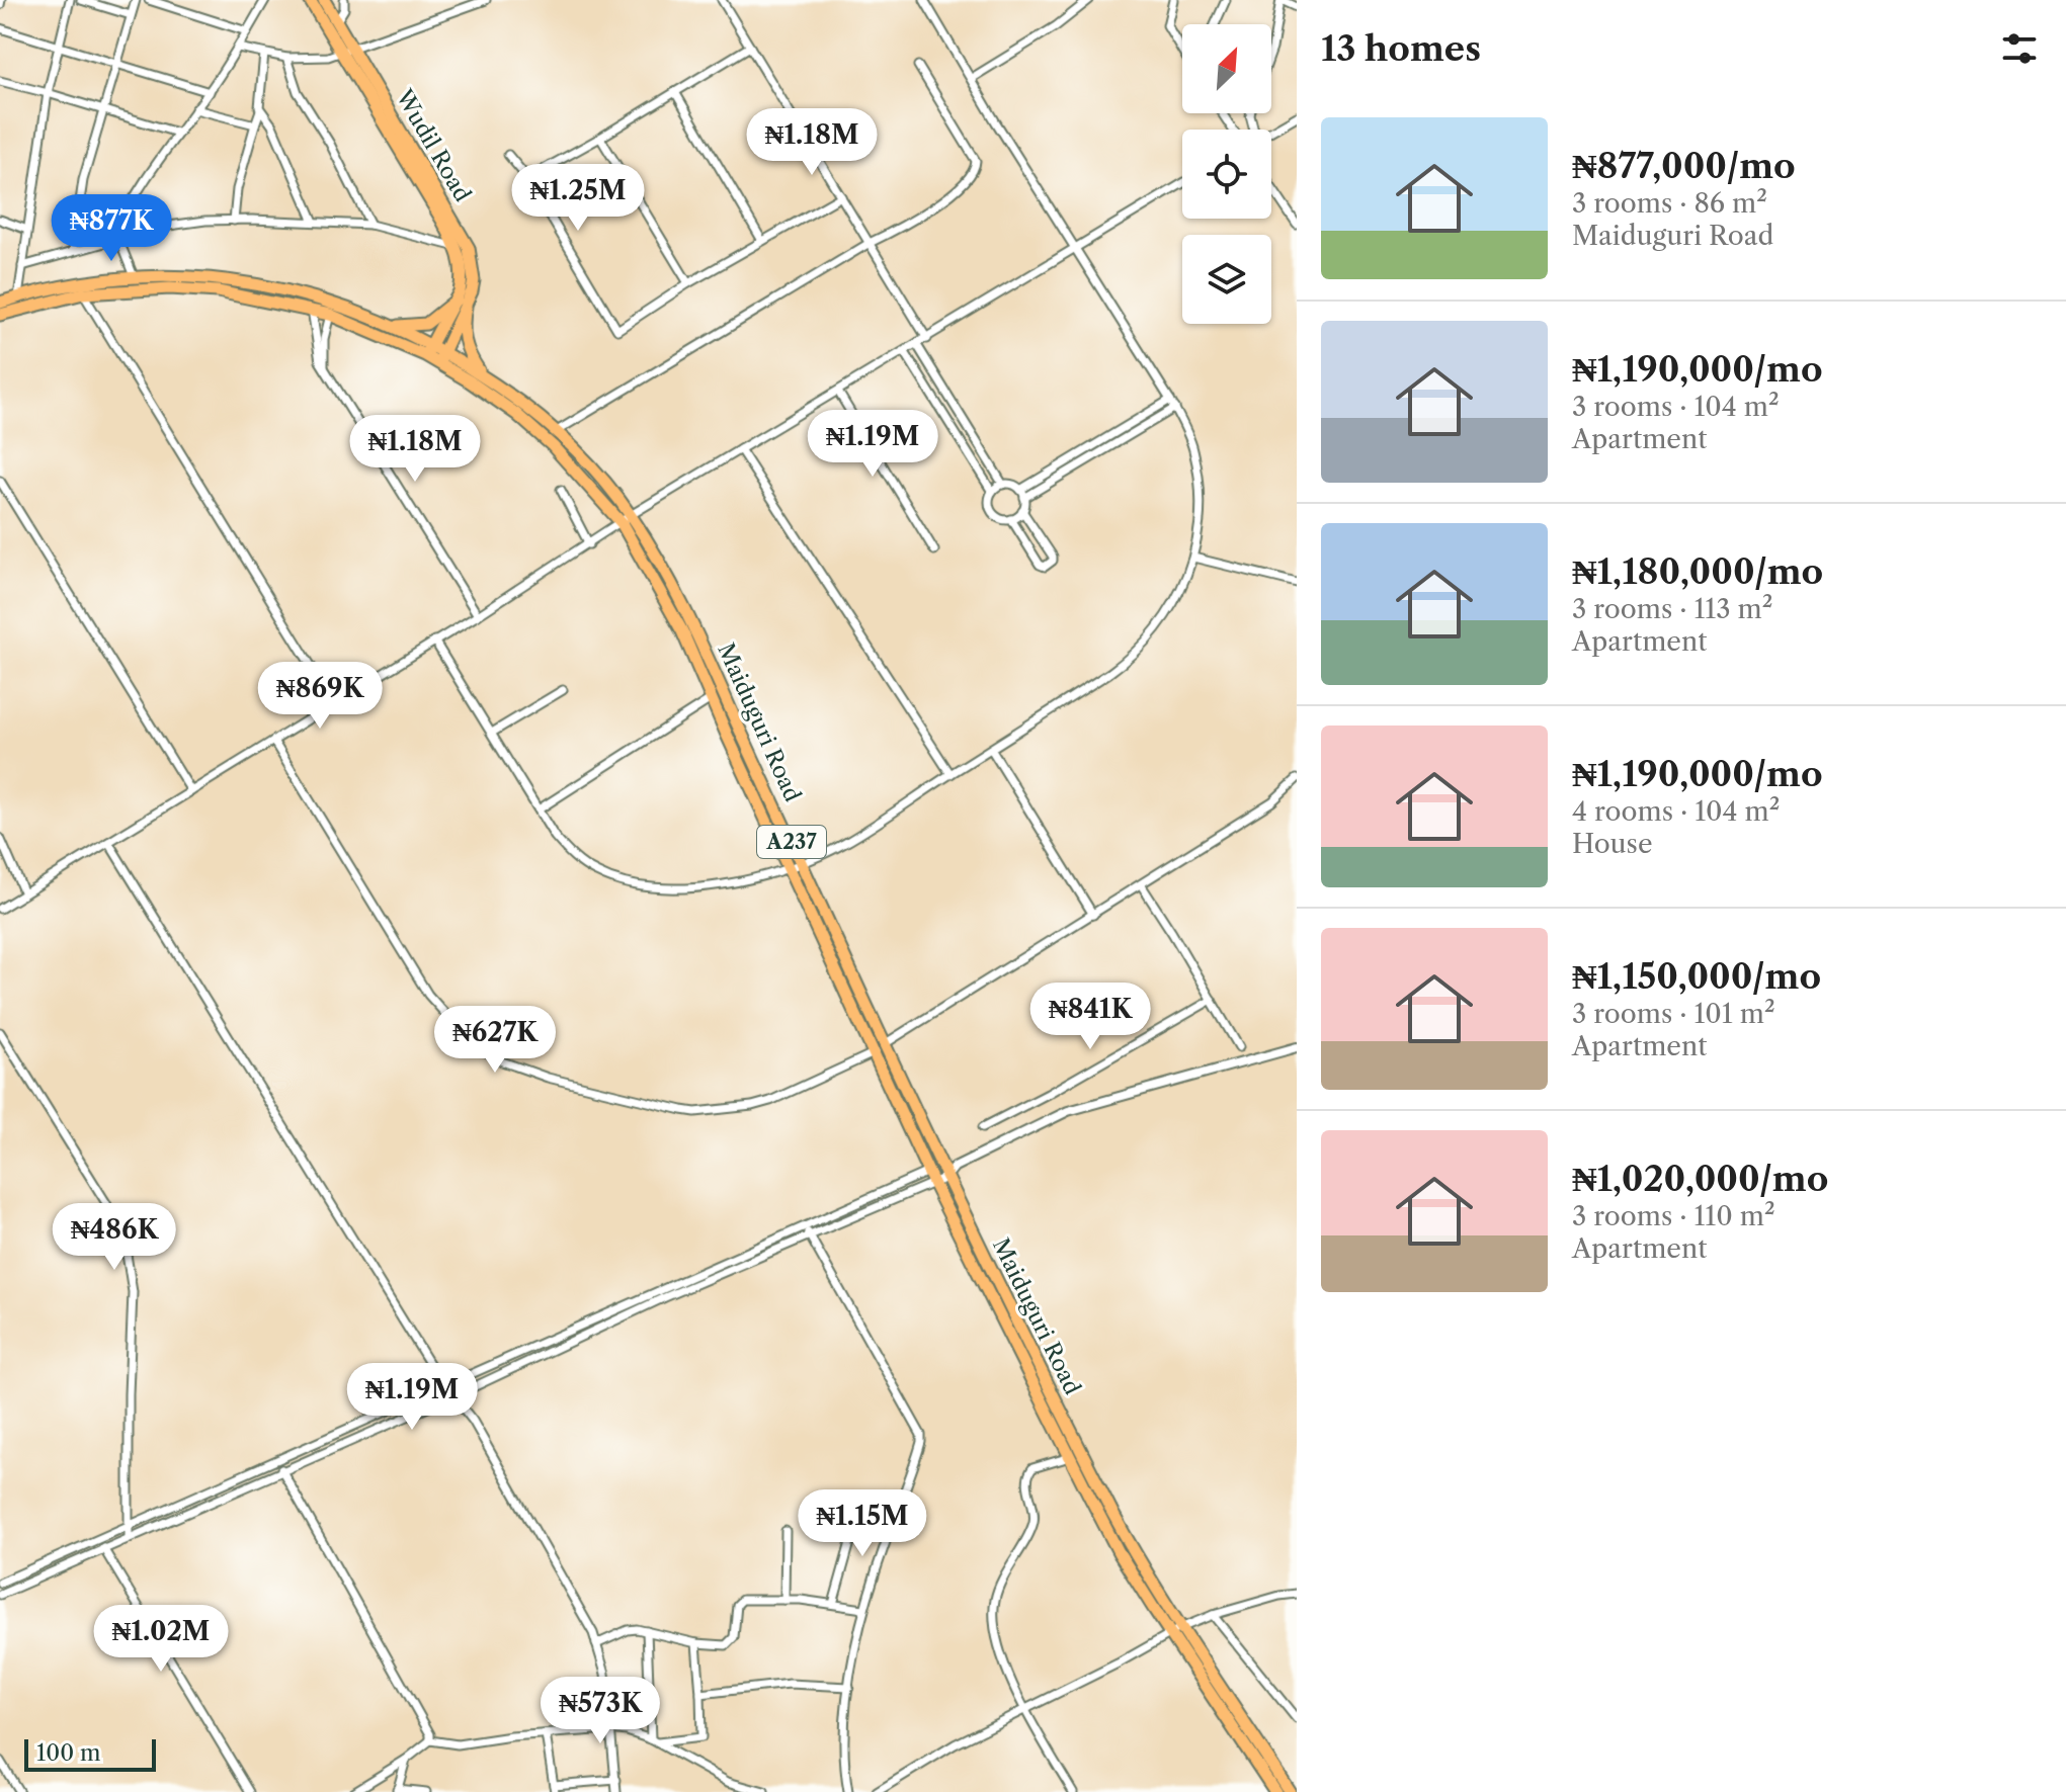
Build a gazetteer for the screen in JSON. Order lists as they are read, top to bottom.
{
  "streets": {
    "main road": ["Wudil Road", "Maiduguri Road", "A237"]
  },
  "crossings": [
    ["Wudil Road", "Maiduguri Road"]
  ],
  "scale_bar": "100 m",
  "north": "top right",
  "page": {
    "heading": "13 homes",
    "list": [
      {
        "name": "₦877,000/mo",
        "note": "3 rooms · 86 m² · Maiduguri Road"
      },
      {
        "name": "₦1,190,000/mo",
        "note": "3 rooms · 104 m² · Apartment"
      },
      {
        "name": "₦1,180,000/mo",
        "note": "3 rooms · 113 m² · Apartment"
      },
      {
        "name": "₦1,190,000/mo",
        "note": "4 rooms · 104 m² · House"
      },
      {
        "name": "₦1,150,000/mo",
        "note": "3 rooms · 101 m² · Apartment"
      },
      {
        "name": "₦1,020,000/mo",
        "note": "3 rooms · 110 m² · Apartment"
      }
    ],
    "price": [
      "₦1.18M",
      "₦1.25M",
      "₦877K",
      "₦1.19M",
      "₦1.18M",
      "₦869K",
      "₦841K",
      "₦627K",
      "₦486K",
      "₦1.19M",
      "₦1.15M",
      "₦1.02M",
      "₦573K"
    ],
    "scale": "100 m"
  }
}
